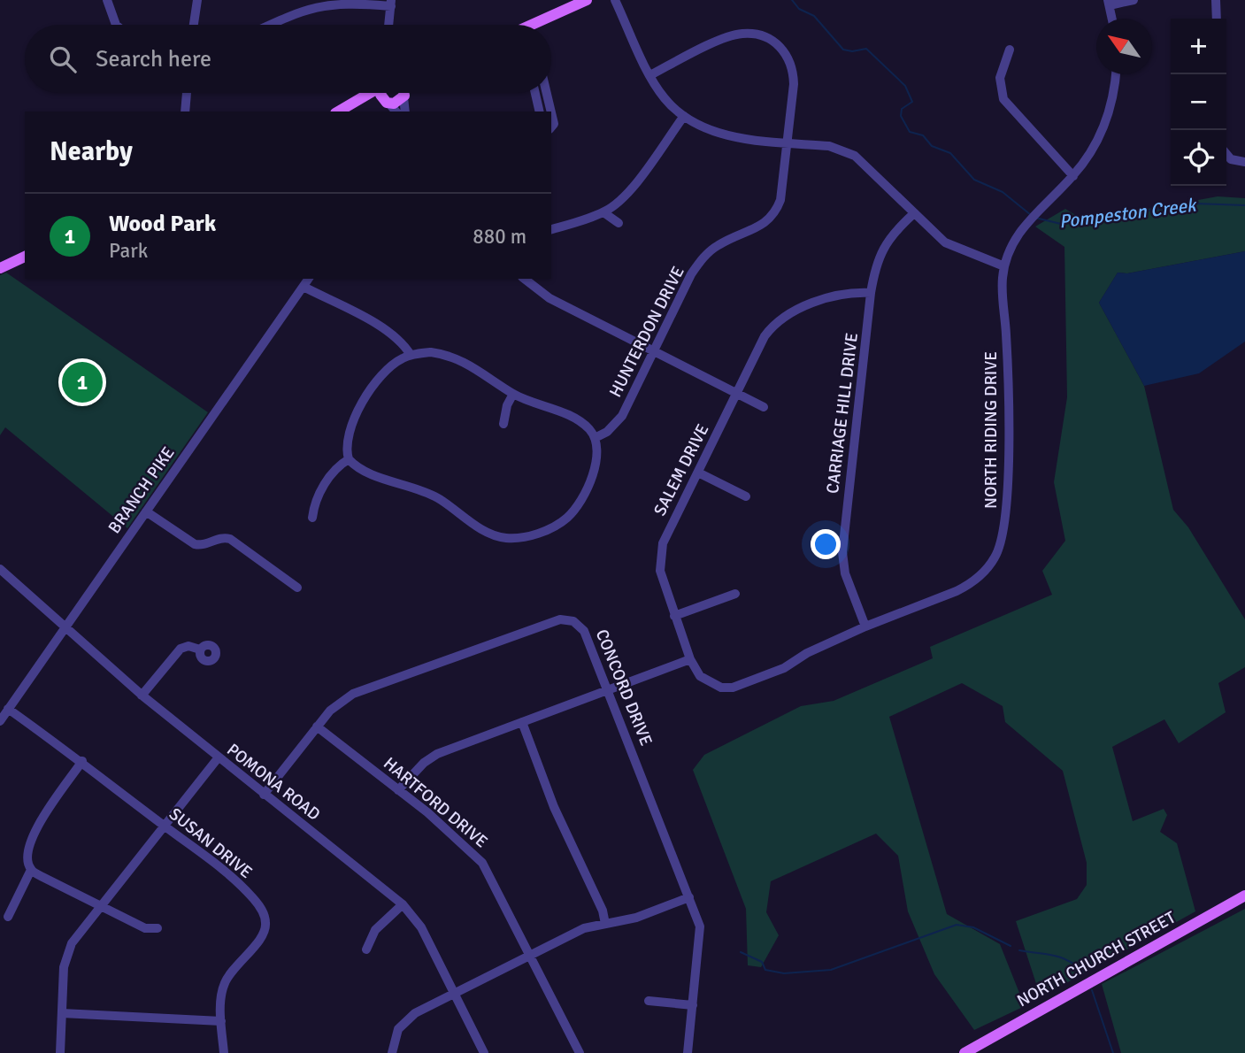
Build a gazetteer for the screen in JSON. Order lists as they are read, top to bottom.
{
  "streets": {
    "main road": ["NORTH CHURCH STREET"],
    "street": [
      "HUNTERDON DRIVE",
      "CARRIAGE HILL DRIVE",
      "NORTH RIDING DRIVE",
      "SALEM DRIVE",
      "BRANCH PIKE",
      "CONCORD DRIVE",
      "POMONA ROAD",
      "HARTFORD DRIVE",
      "SUSAN DRIVE"
    ]
  },
  "crossings": [
    ["CARRIAGE HILL DRIVE", "NORTH RIDING DRIVE"],
    ["CARRIAGE HILL DRIVE", "SALEM DRIVE"],
    ["NORTH RIDING DRIVE", "SALEM DRIVE"],
    ["BRANCH PIKE", "POMONA ROAD"],
    ["BRANCH PIKE", "SUSAN DRIVE"],
    ["CONCORD DRIVE", "POMONA ROAD"],
    ["CONCORD DRIVE", "HARTFORD DRIVE"]
  ],
  "water": ["Pompeston Creek"],
  "north": "top left",
  "page": {
    "map_buttons": ["+", "−"],
    "search": "Search here",
    "heading": "Nearby",
    "list": [
      {
        "mark": "1",
        "name": "Wood Park",
        "note": "Park",
        "value": "880 m"
      }
    ],
    "pins": "1"
  }
}
